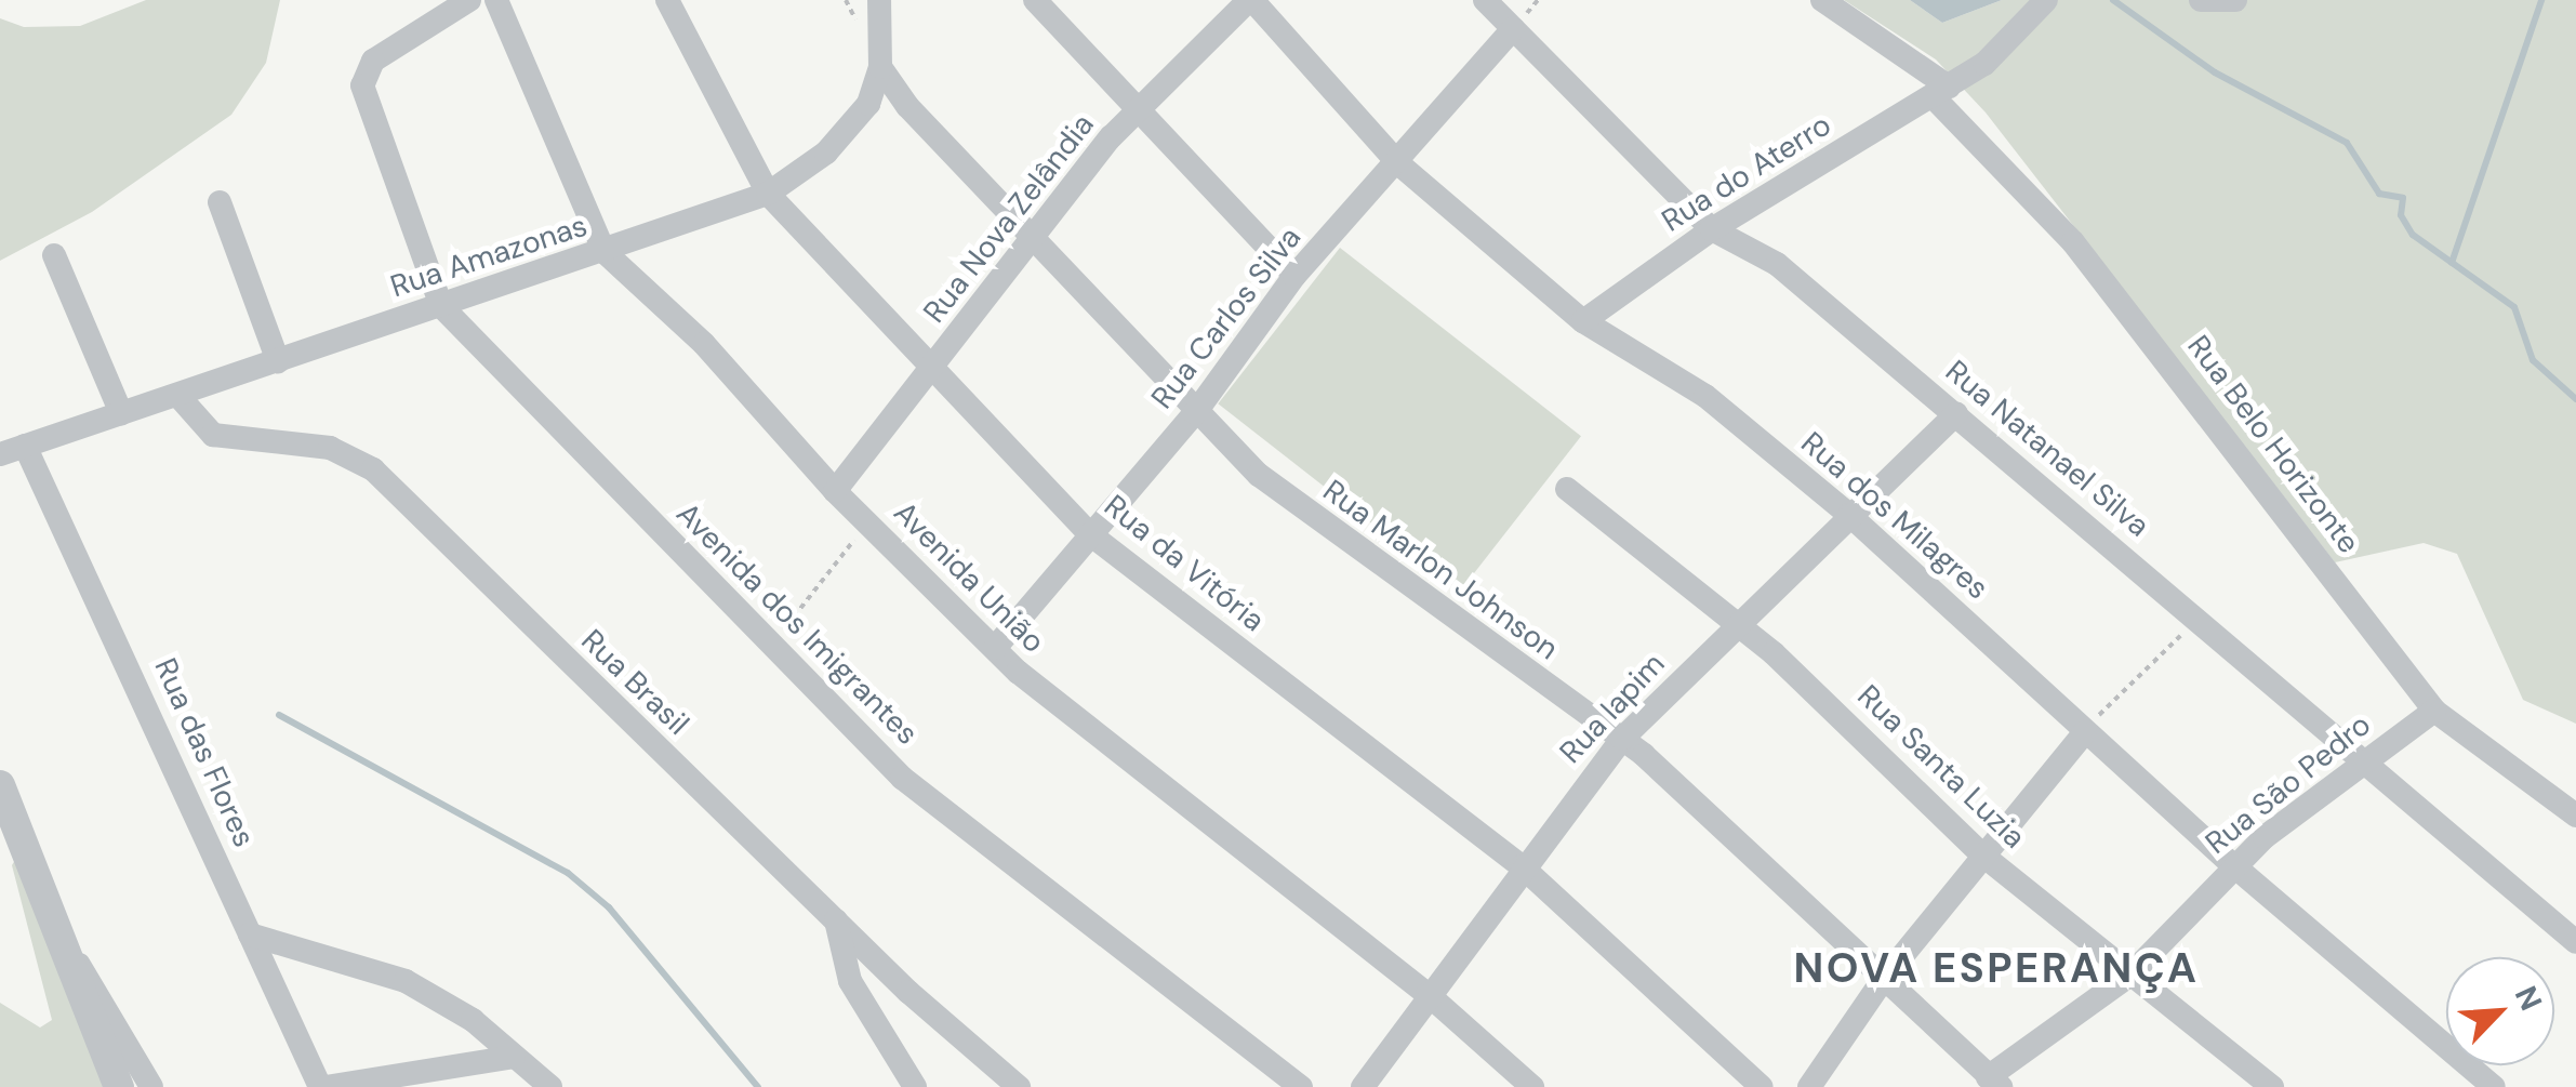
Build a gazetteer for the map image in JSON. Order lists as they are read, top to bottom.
{
  "streets": {
    "street": [
      "Rua do Aterro",
      "Rua Nova Zelândia",
      "Rua Amazonas",
      "Rua Carlos Silva",
      "Rua Belo Horizonte",
      "Rua Natanael Silva",
      "Rua dos Milagres",
      "Rua da Vitória",
      "Rua Marlon Johnson",
      "Avenida União",
      "Avenida dos Imigrantes",
      "Rua Brasil",
      "Rua Iapim",
      "Rua das Flores",
      "Rua Santa Luzia",
      "Rua São Pedro"
    ]
  },
  "crossings": [
    ["Rua do Aterro", "Rua Belo Horizonte"],
    ["Rua do Aterro", "Rua Natanael Silva"],
    ["Rua do Aterro", "Rua dos Milagres"],
    ["Rua Nova Zelândia", "Rua dos Milagres"],
    ["Rua Nova Zelândia", "Rua da Vitória"],
    ["Rua Nova Zelândia", "Rua Marlon Johnson"],
    ["Rua Nova Zelândia", "Avenida União"],
    ["Rua Amazonas", "Rua da Vitória"],
    ["Rua Amazonas", "Rua Marlon Johnson"],
    ["Rua Amazonas", "Avenida União"],
    ["Rua Amazonas", "Avenida dos Imigrantes"],
    ["Rua Amazonas", "Rua Brasil"],
    ["Rua Amazonas", "Rua das Flores"],
    ["Rua Carlos Silva", "Rua Natanael Silva"],
    ["Rua Carlos Silva", "Rua dos Milagres"],
    ["Rua Carlos Silva", "Rua da Vitória"],
    ["Rua Carlos Silva", "Rua Marlon Johnson"],
    ["Rua Carlos Silva", "Avenida União"],
    ["Rua Belo Horizonte", "Rua São Pedro"],
    ["Rua Natanael Silva", "Rua Iapim"],
    ["Rua Natanael Silva", "Rua São Pedro"],
    ["Rua dos Milagres", "Rua Iapim"],
    ["Rua dos Milagres", "Rua São Pedro"],
    ["Rua da Vitória", "Rua Iapim"],
    ["Rua Marlon Johnson", "Rua Iapim"],
    ["Rua Marlon Johnson", "Rua São Pedro"],
    ["Avenida União", "Rua Iapim"],
    ["Rua Iapim", "Rua Santa Luzia"],
    ["Rua Santa Luzia", "Rua São Pedro"]
  ],
  "districts": ["NOVA ESPERANÇA"],
  "north": "top right"
}
